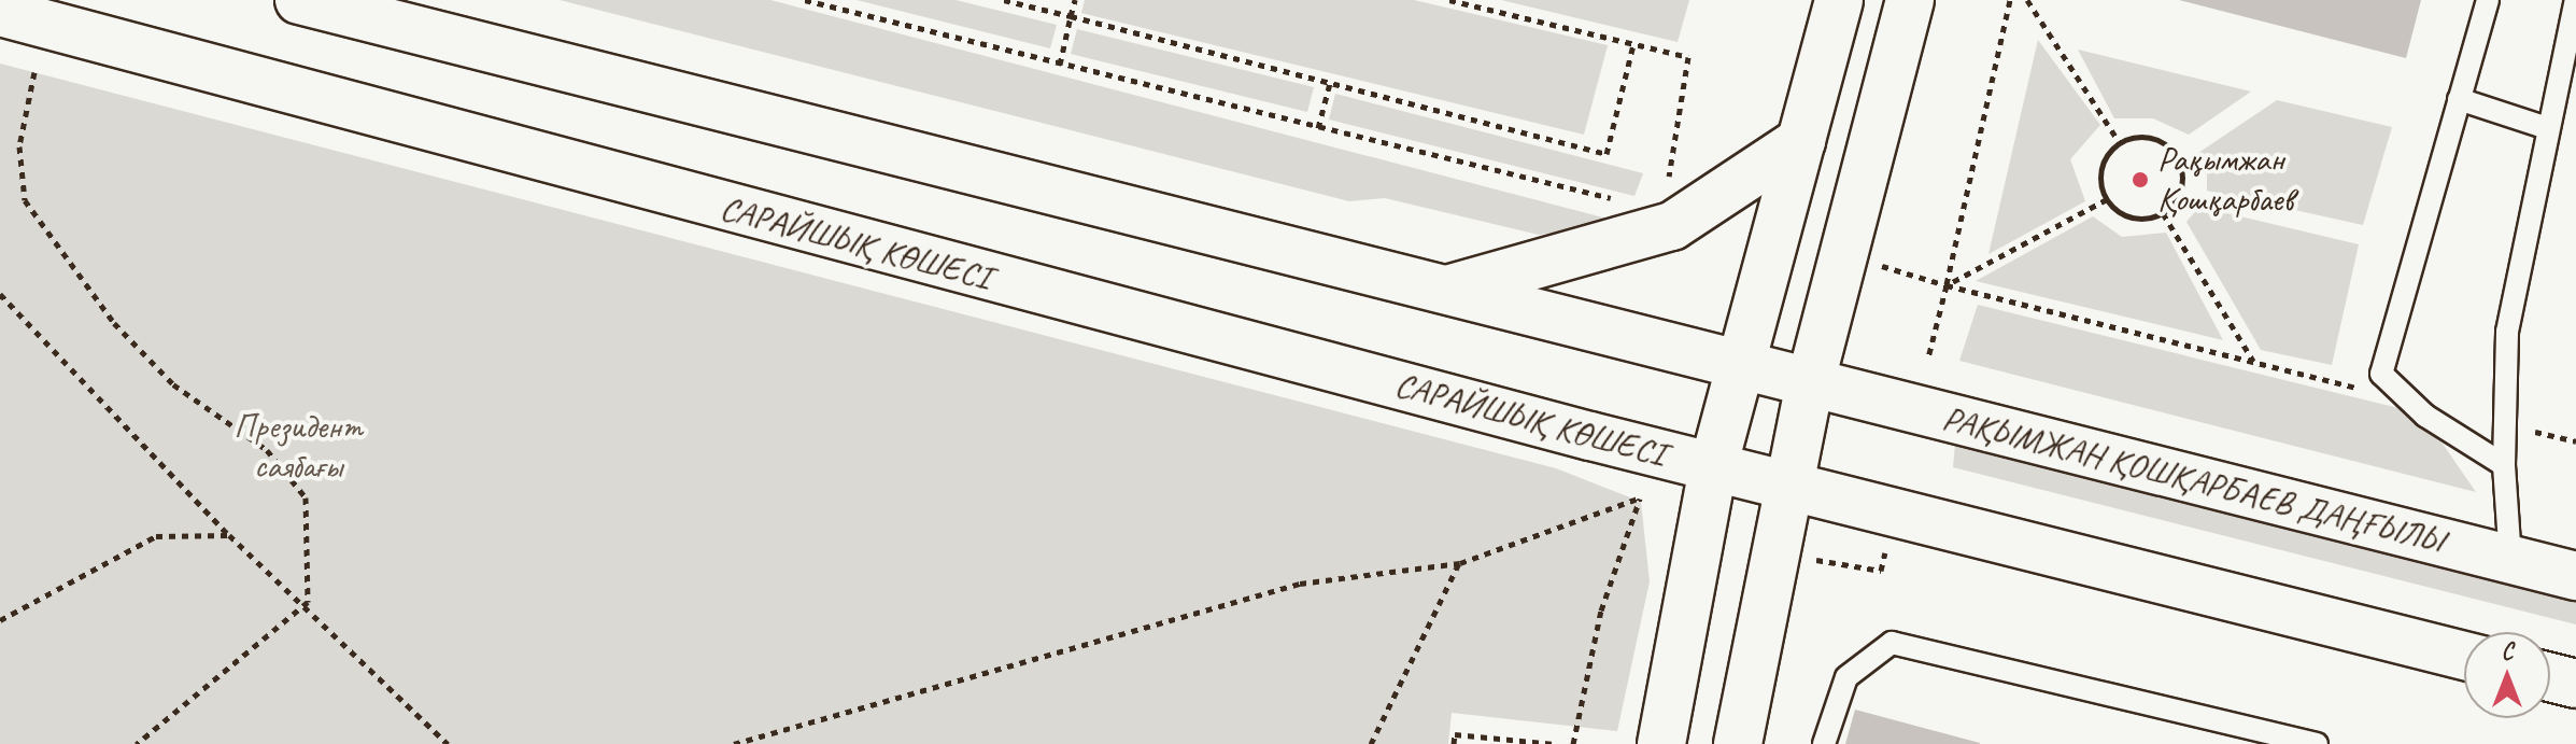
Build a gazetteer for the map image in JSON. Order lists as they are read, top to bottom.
{
  "streets": {
    "main road": ["САРАЙШЫҚ КӨШЕСІ", "РАҚЫМЖАН ҚОШҚАРБАЕВ ДАҢҒЫЛЫ"]
  },
  "parks": ["Президент саябағы"],
  "places": ["Рақымжан Қошқарбаев"],
  "north": "top"
}
